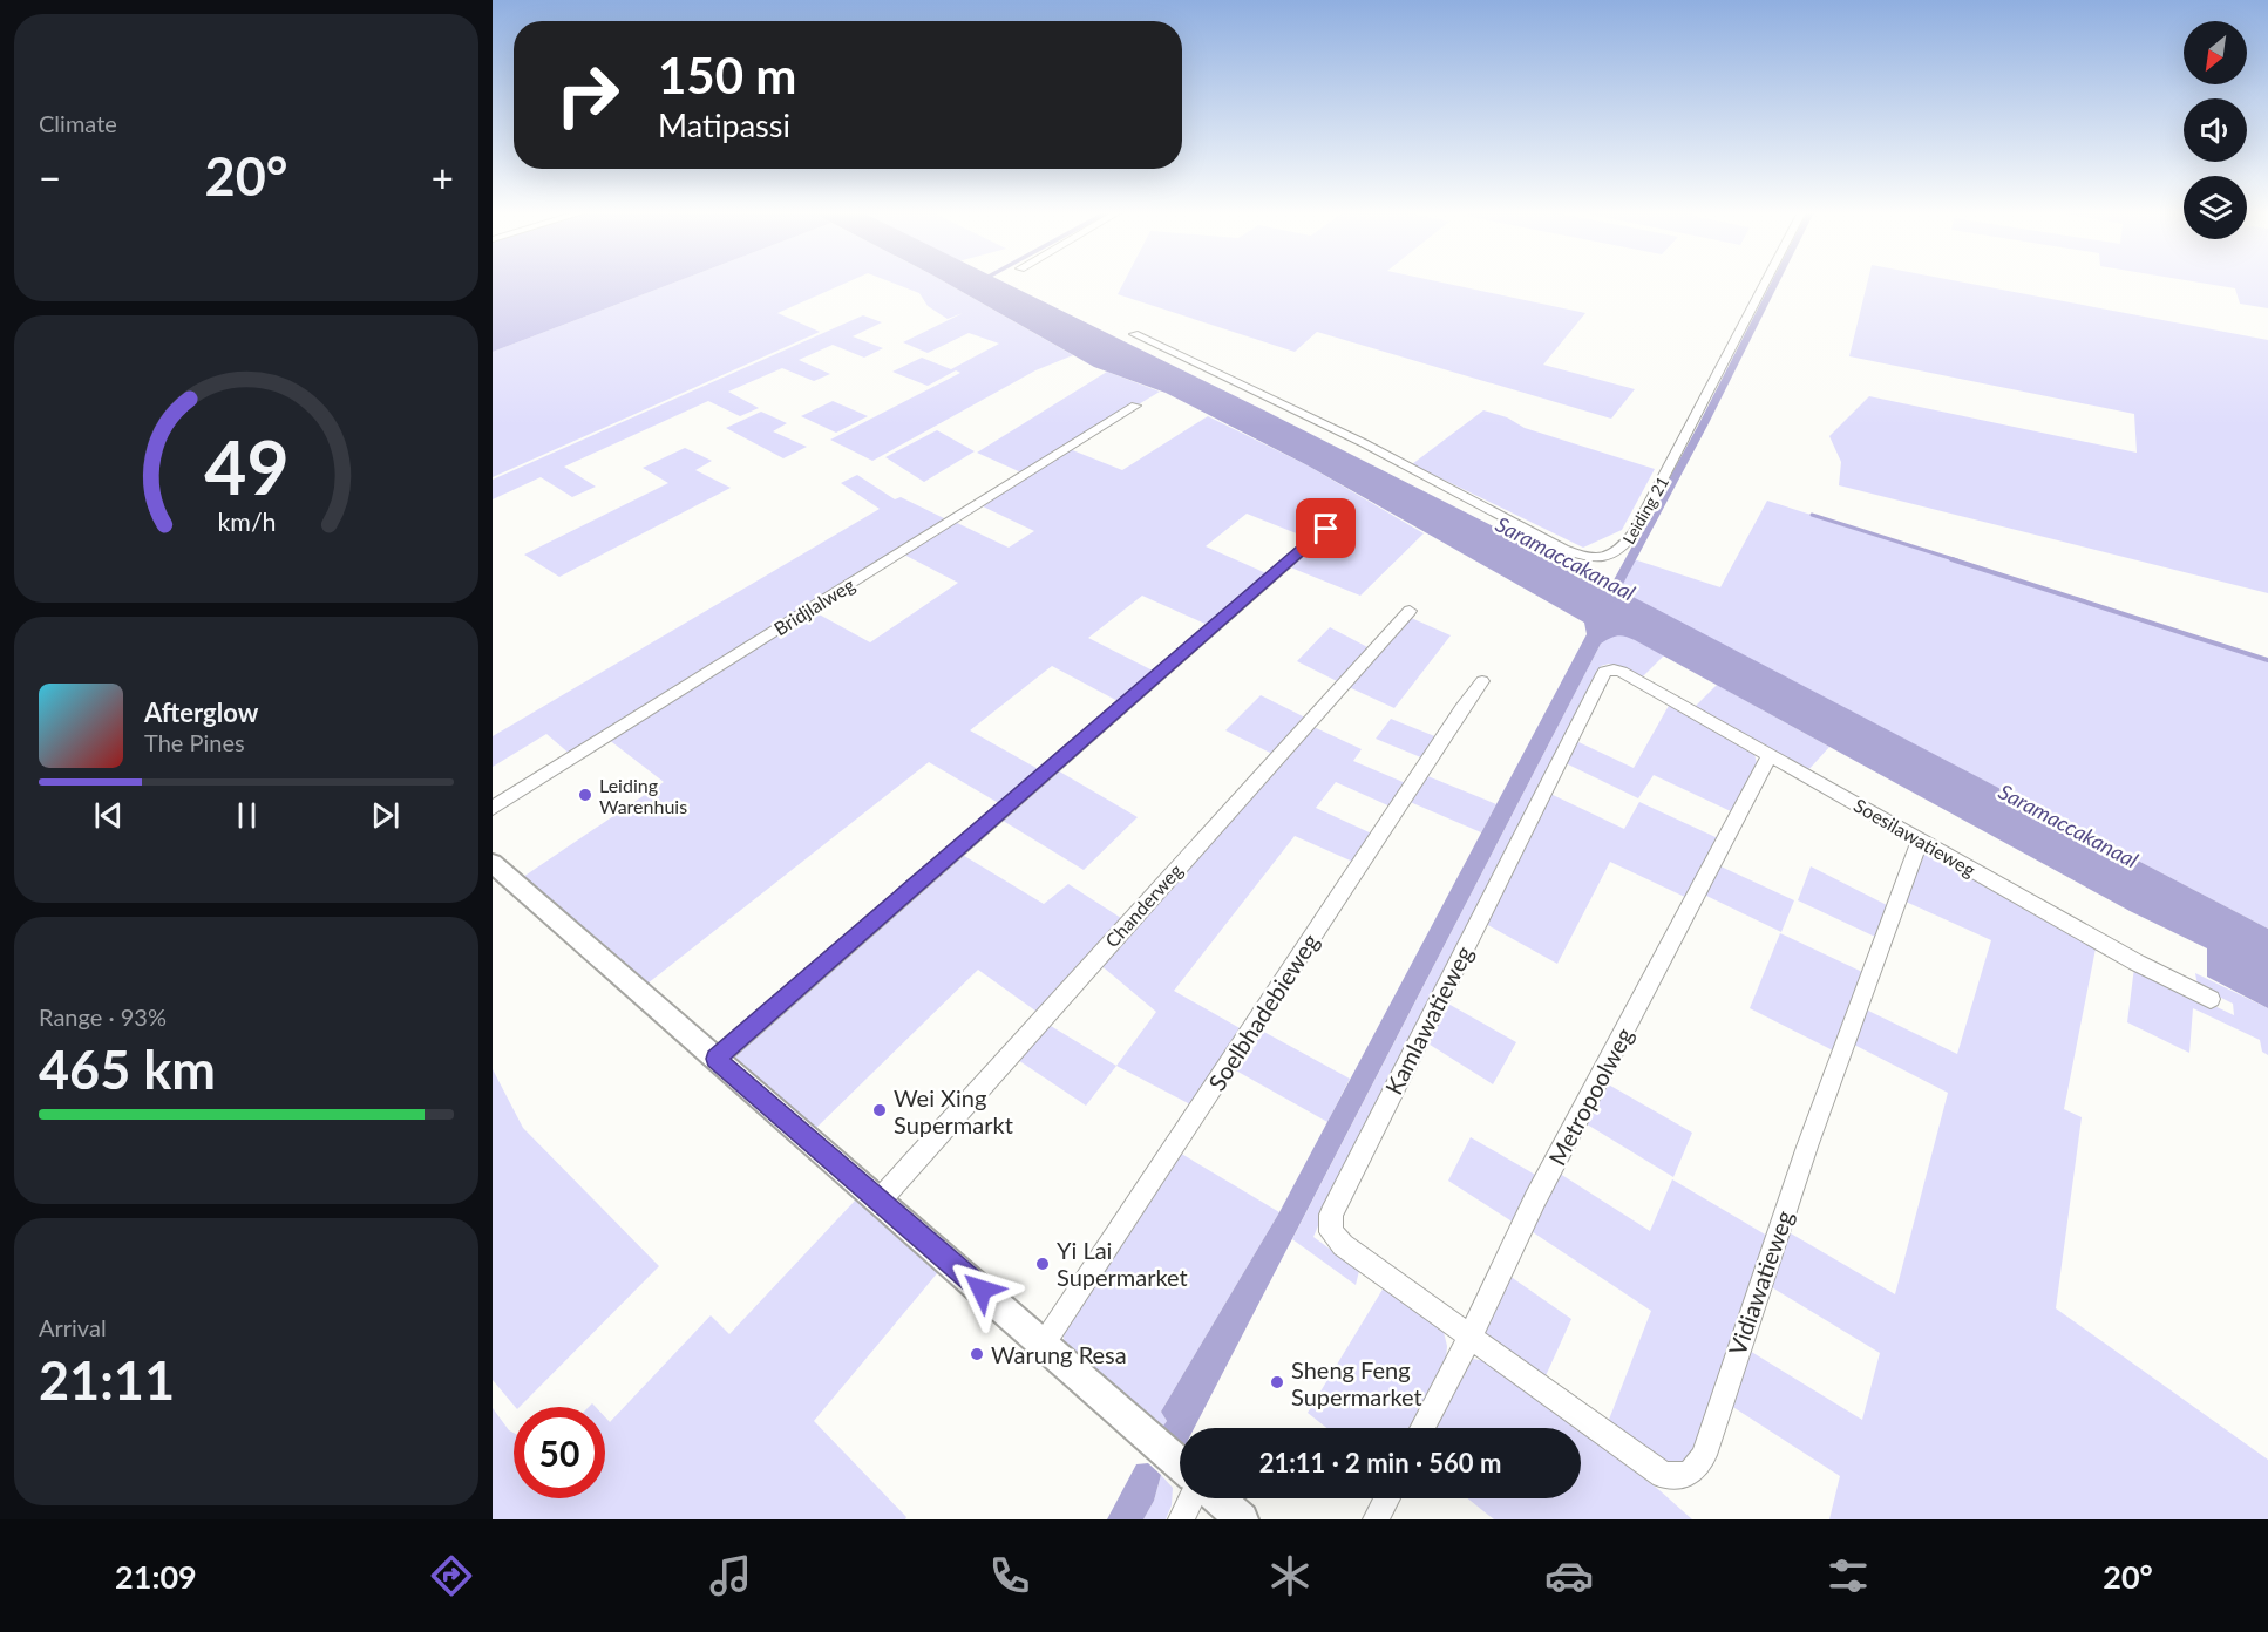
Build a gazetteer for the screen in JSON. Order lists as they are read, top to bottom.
{
  "streets": {
    "street": [
      "Leiding 21",
      "Bridjlalweg",
      "Soesilawatieweg",
      "Chanderweg",
      "Soelbhadebieweg",
      "Kamlawatieweg",
      "Metropoolweg",
      "Vidiawatieweg"
    ]
  },
  "crossings": [
    ["Soesilawatieweg", "Kamlawatieweg"],
    ["Soesilawatieweg", "Metropoolweg"],
    ["Soesilawatieweg", "Vidiawatieweg"],
    ["Kamlawatieweg", "Metropoolweg"],
    ["Kamlawatieweg", "Vidiawatieweg"],
    ["Metropoolweg", "Vidiawatieweg"]
  ],
  "water": ["Saramaccakanaal"],
  "places": [
    "Leiding Warenhuis",
    "Wei Xing Supermarkt",
    "Yi Lai Supermarket",
    "Warung Resa",
    "Sheng Feng Supermarket"
  ],
  "north": "bottom left",
  "page": {
    "tile": [
      "Climate",
      ["Range · 93%", "465 km"],
      ["Arrival", "21:11"]
    ],
    "turn": ["150 m", "Matipassi"],
    "heat": ["−", "20°", "+"],
    "song": ["Afterglow", "The Pines"],
    "limit": "50",
    "trip": "21:11 · 2 min · 560 m",
    "tabs": ["21:09", "20°"],
    "gauge": ["49", "km/h"]
  }
}
